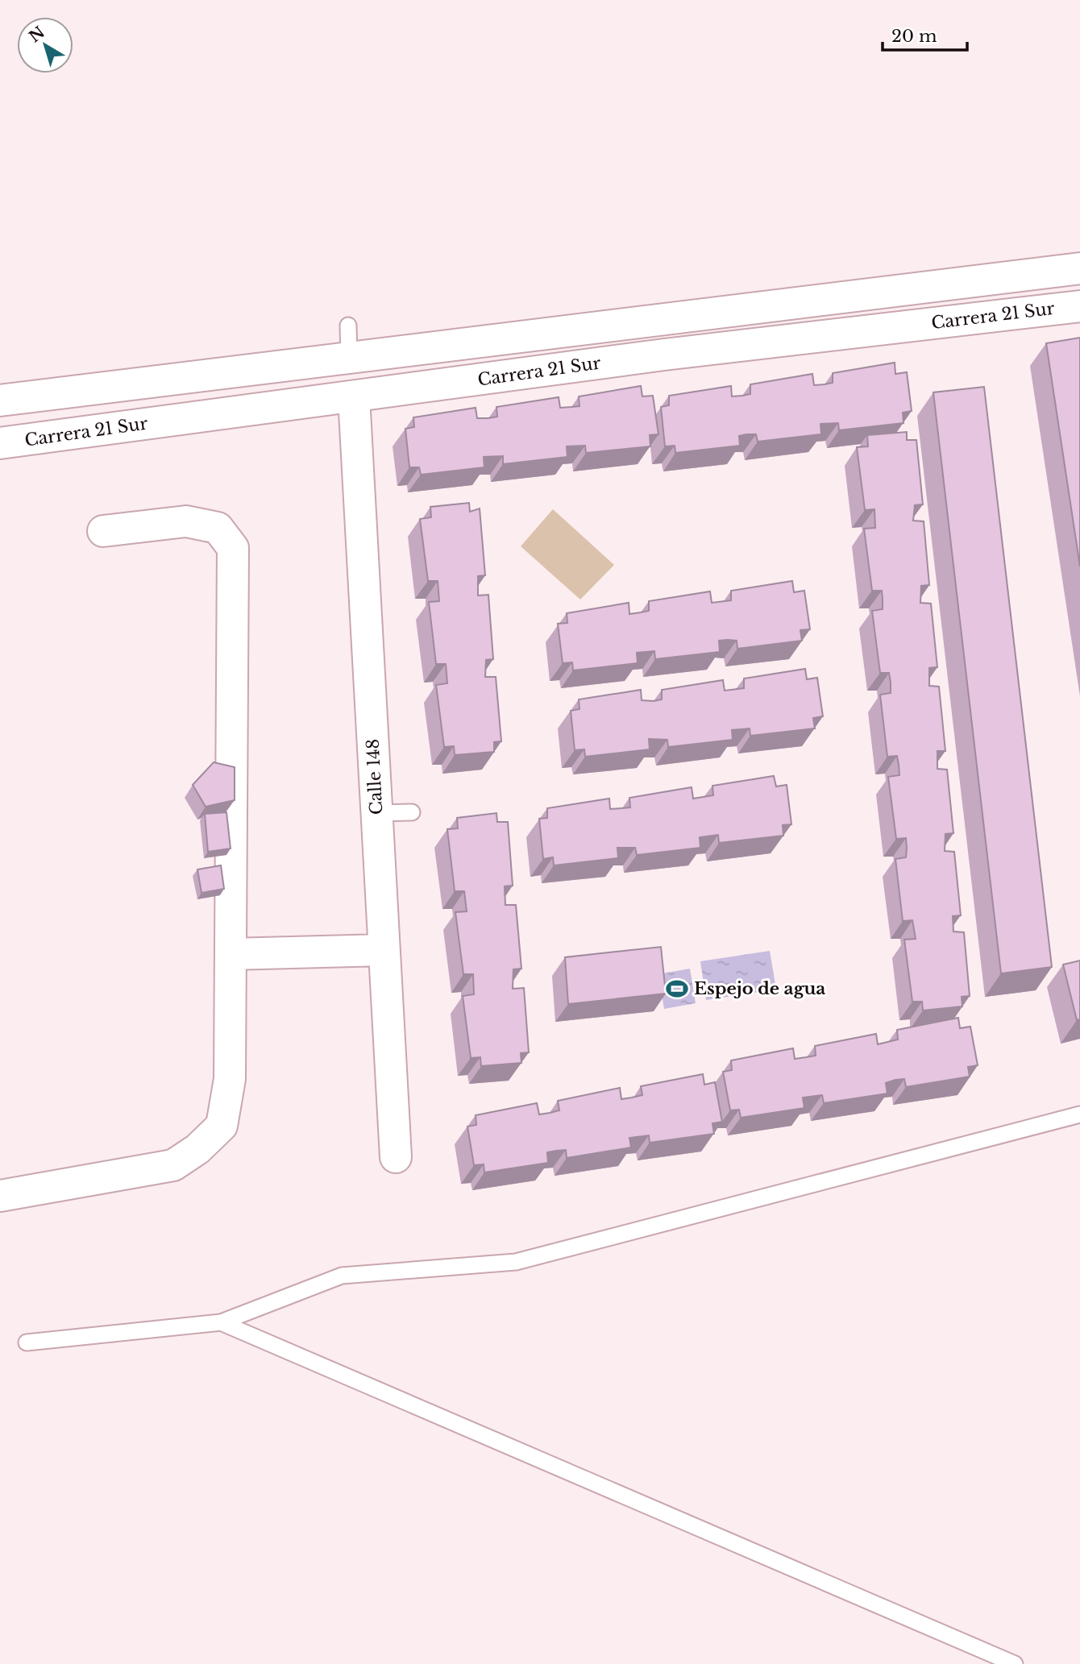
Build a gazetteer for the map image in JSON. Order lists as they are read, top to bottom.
{
  "streets": {
    "street": ["Carrera 21 Sur", "Calle 148"]
  },
  "crossings": [
    ["Carrera 21 Sur", "Calle 148"]
  ],
  "places": {
    "sports": ["Espejo de agua"]
  },
  "scale_bar": "20 m",
  "north": "top left"
}
